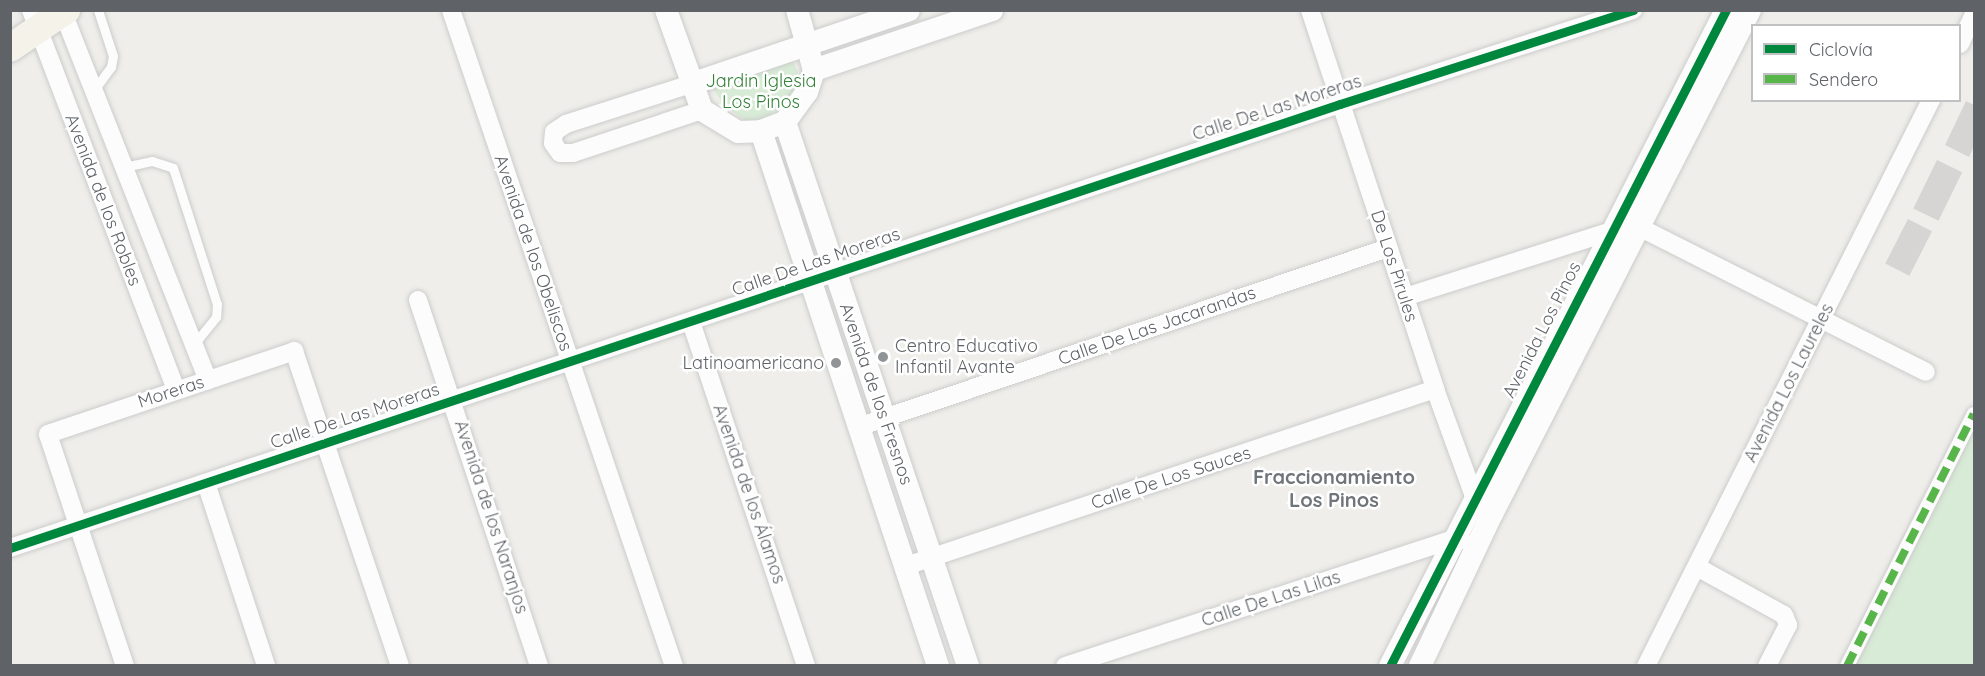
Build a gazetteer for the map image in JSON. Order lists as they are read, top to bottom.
{
  "streets": {
    "street": [
      "Calle De Las Moreras",
      "Avenida de los Robles",
      "Avenida de los Obeliscos",
      "De Los Pirules",
      "Calle De Las Jacarandas",
      "Avenida Los Pinos",
      "Avenida Los Laureles",
      "Moreras",
      "Avenida de los Fresnos",
      "Calle De Los Sauces",
      "Avenida de los Álamos",
      "Avenida de los Naranjos",
      "Calle De Las Lilas"
    ]
  },
  "crossings": [
    ["Calle De Las Moreras", "Avenida de los Obeliscos"],
    ["Calle De Las Moreras", "De Los Pirules"],
    ["Calle De Las Moreras", "Moreras"],
    ["Calle De Las Moreras", "Avenida de los Fresnos"],
    ["Calle De Las Moreras", "Avenida de los Álamos"],
    ["Calle De Las Moreras", "Avenida de los Naranjos"],
    ["Avenida de los Robles", "Moreras"],
    ["De Los Pirules", "Calle De Las Jacarandas"],
    ["De Los Pirules", "Avenida Los Pinos"],
    ["De Los Pirules", "Calle De Los Sauces"],
    ["Calle De Las Jacarandas", "Avenida de los Fresnos"],
    ["Avenida Los Pinos", "Calle De Las Lilas"],
    ["Avenida de los Fresnos", "Calle De Los Sauces"]
  ],
  "districts": ["Fraccionamiento Los Pinos"],
  "parks": ["Jardin Iglesia Los Pinos"],
  "places": ["Centro Educativo Infantil Avante", "Latinoamericano"],
  "legend": ["Ciclovía", "Sendero"]
}
